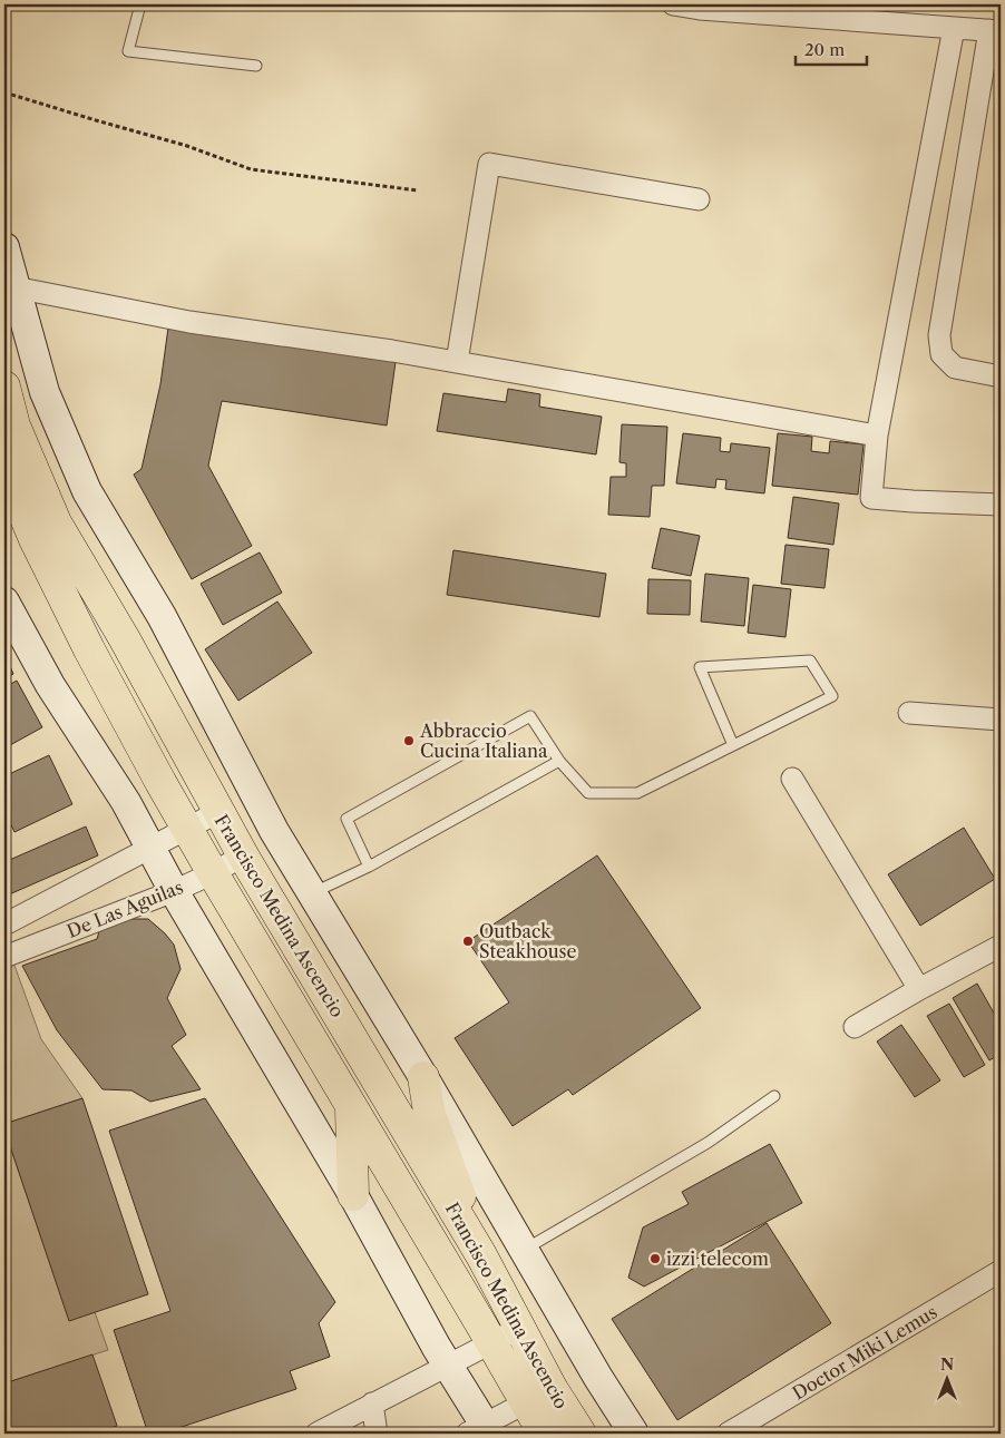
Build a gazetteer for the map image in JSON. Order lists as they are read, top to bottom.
{
  "streets": {
    "highway": ["Francisco Medina Ascencio"],
    "street": ["De Las Aguilas", "Doctor Miki Lemus"]
  },
  "crossings": [
    ["De Las Aguilas", "Francisco Medina Ascencio"]
  ],
  "places": ["Abbraccio Cucina Italiana", "Outback Steakhouse", "izzi telecom"],
  "scale_bar": "20 m",
  "north": "top"
}
